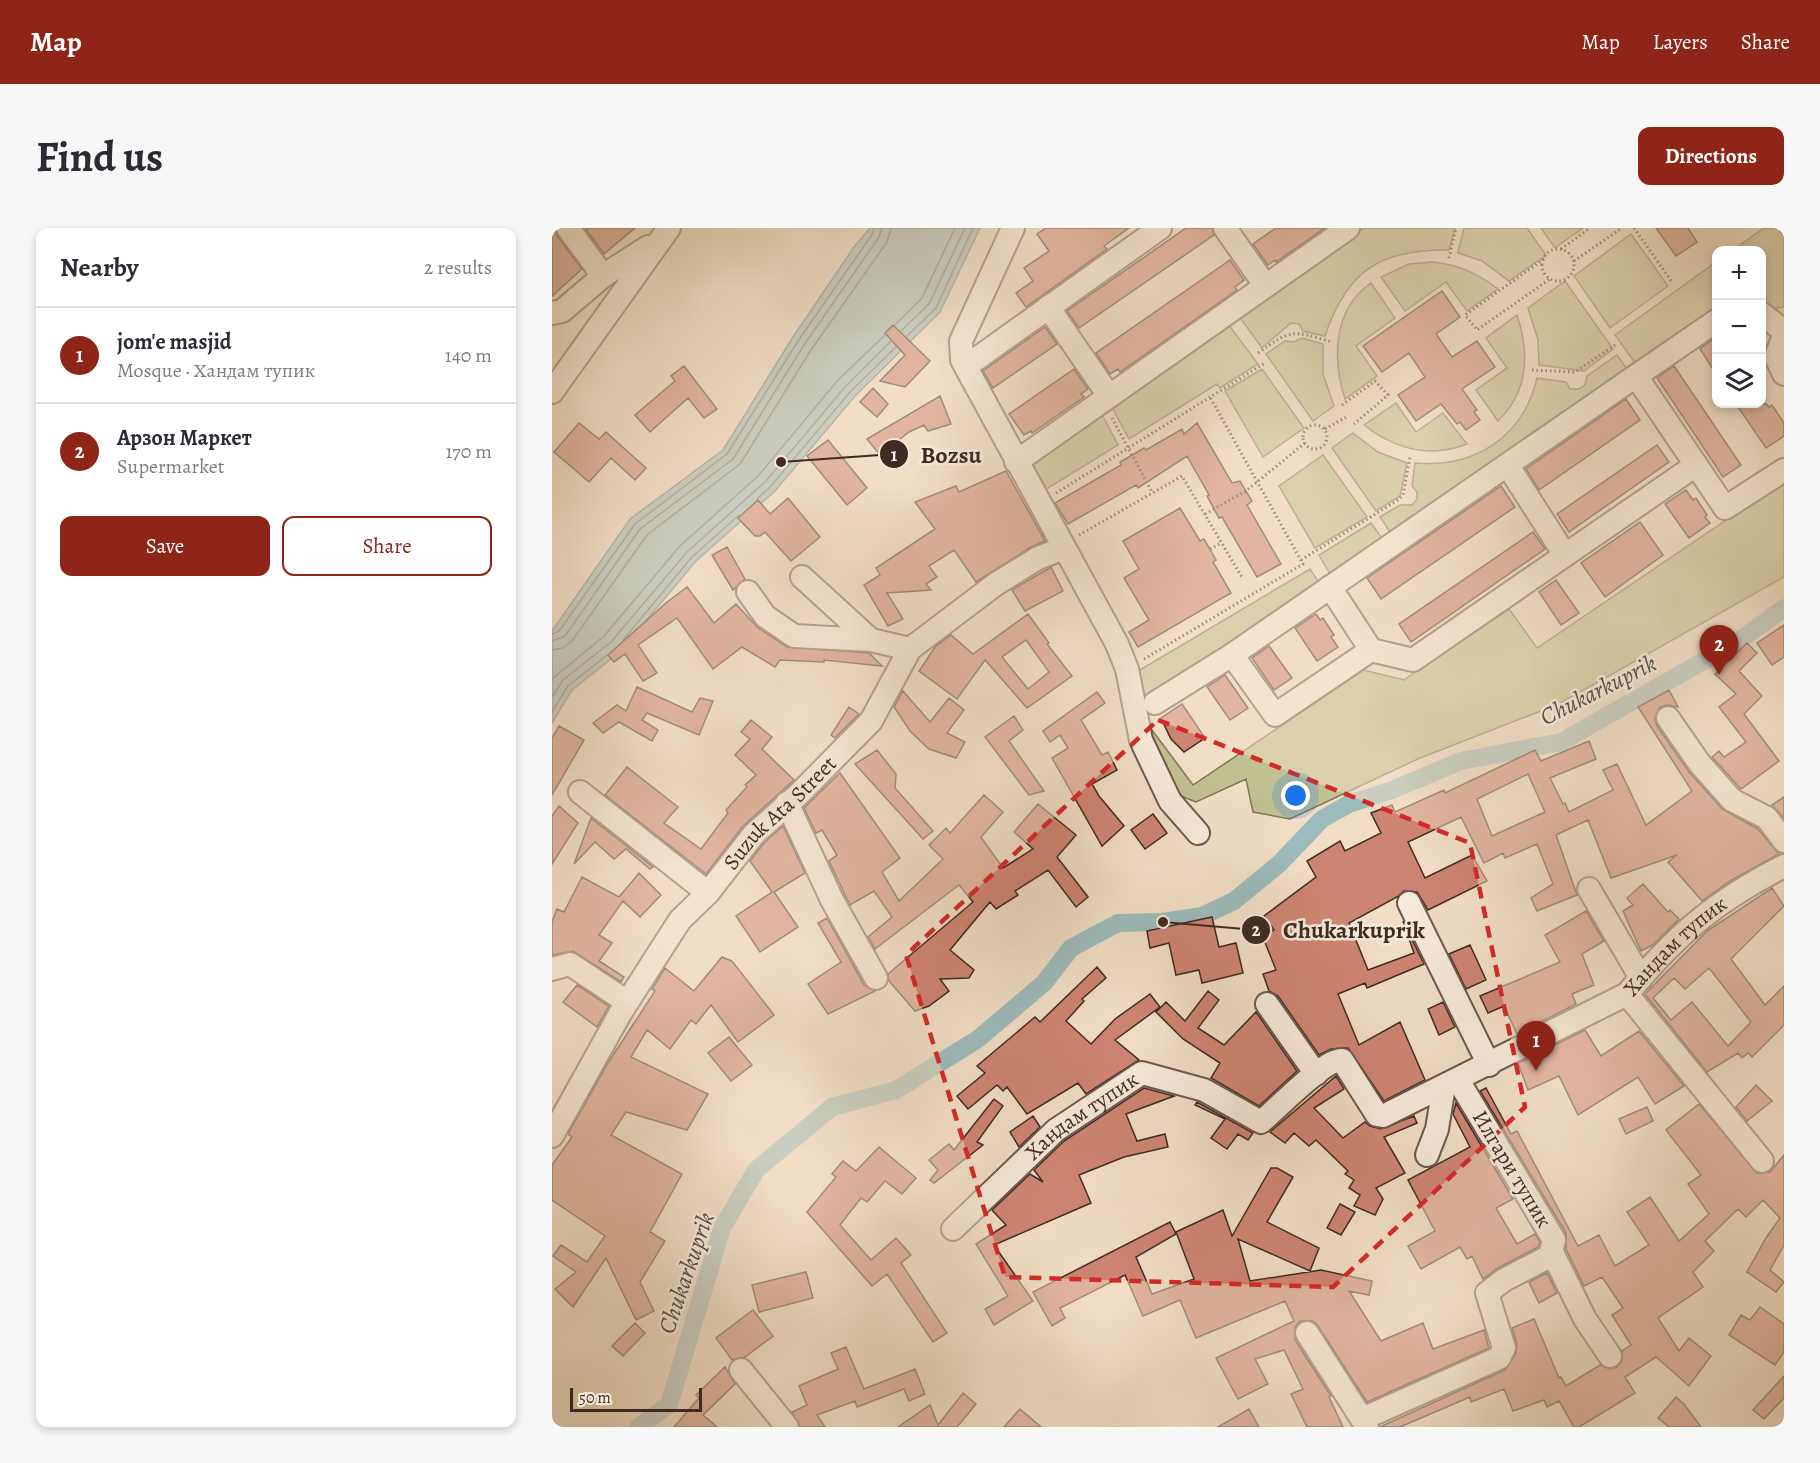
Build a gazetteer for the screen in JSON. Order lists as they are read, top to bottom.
{
  "streets": {
    "street": ["Suzuk Ata Street", "Хандам тупик", "Илгари тупик"]
  },
  "crossings": [
    ["Хандам тупик", "Илгари тупик"]
  ],
  "water": ["Chukarkuprik"],
  "places": ["Bozsu", "Chukarkuprik"],
  "scale_bar": "50 m",
  "page": {
    "header": "Map",
    "nav": ["Map", "Layers", "Share"],
    "buttons": [
      "Directions",
      ["Save", "Share"]
    ],
    "title": "Find us",
    "heading": ["Nearby", "2 results"],
    "map_buttons": ["+", "−"],
    "list": [
      {
        "mark": "1",
        "name": "jom'e masjid",
        "note": "Mosque · Хандам тупик",
        "value": "140 m"
      },
      {
        "mark": "2",
        "name": "Арзон Маркет",
        "note": "Supermarket",
        "value": "170 m"
      }
    ],
    "pins": ["2", "1"],
    "scale": "50 m"
  }
}
